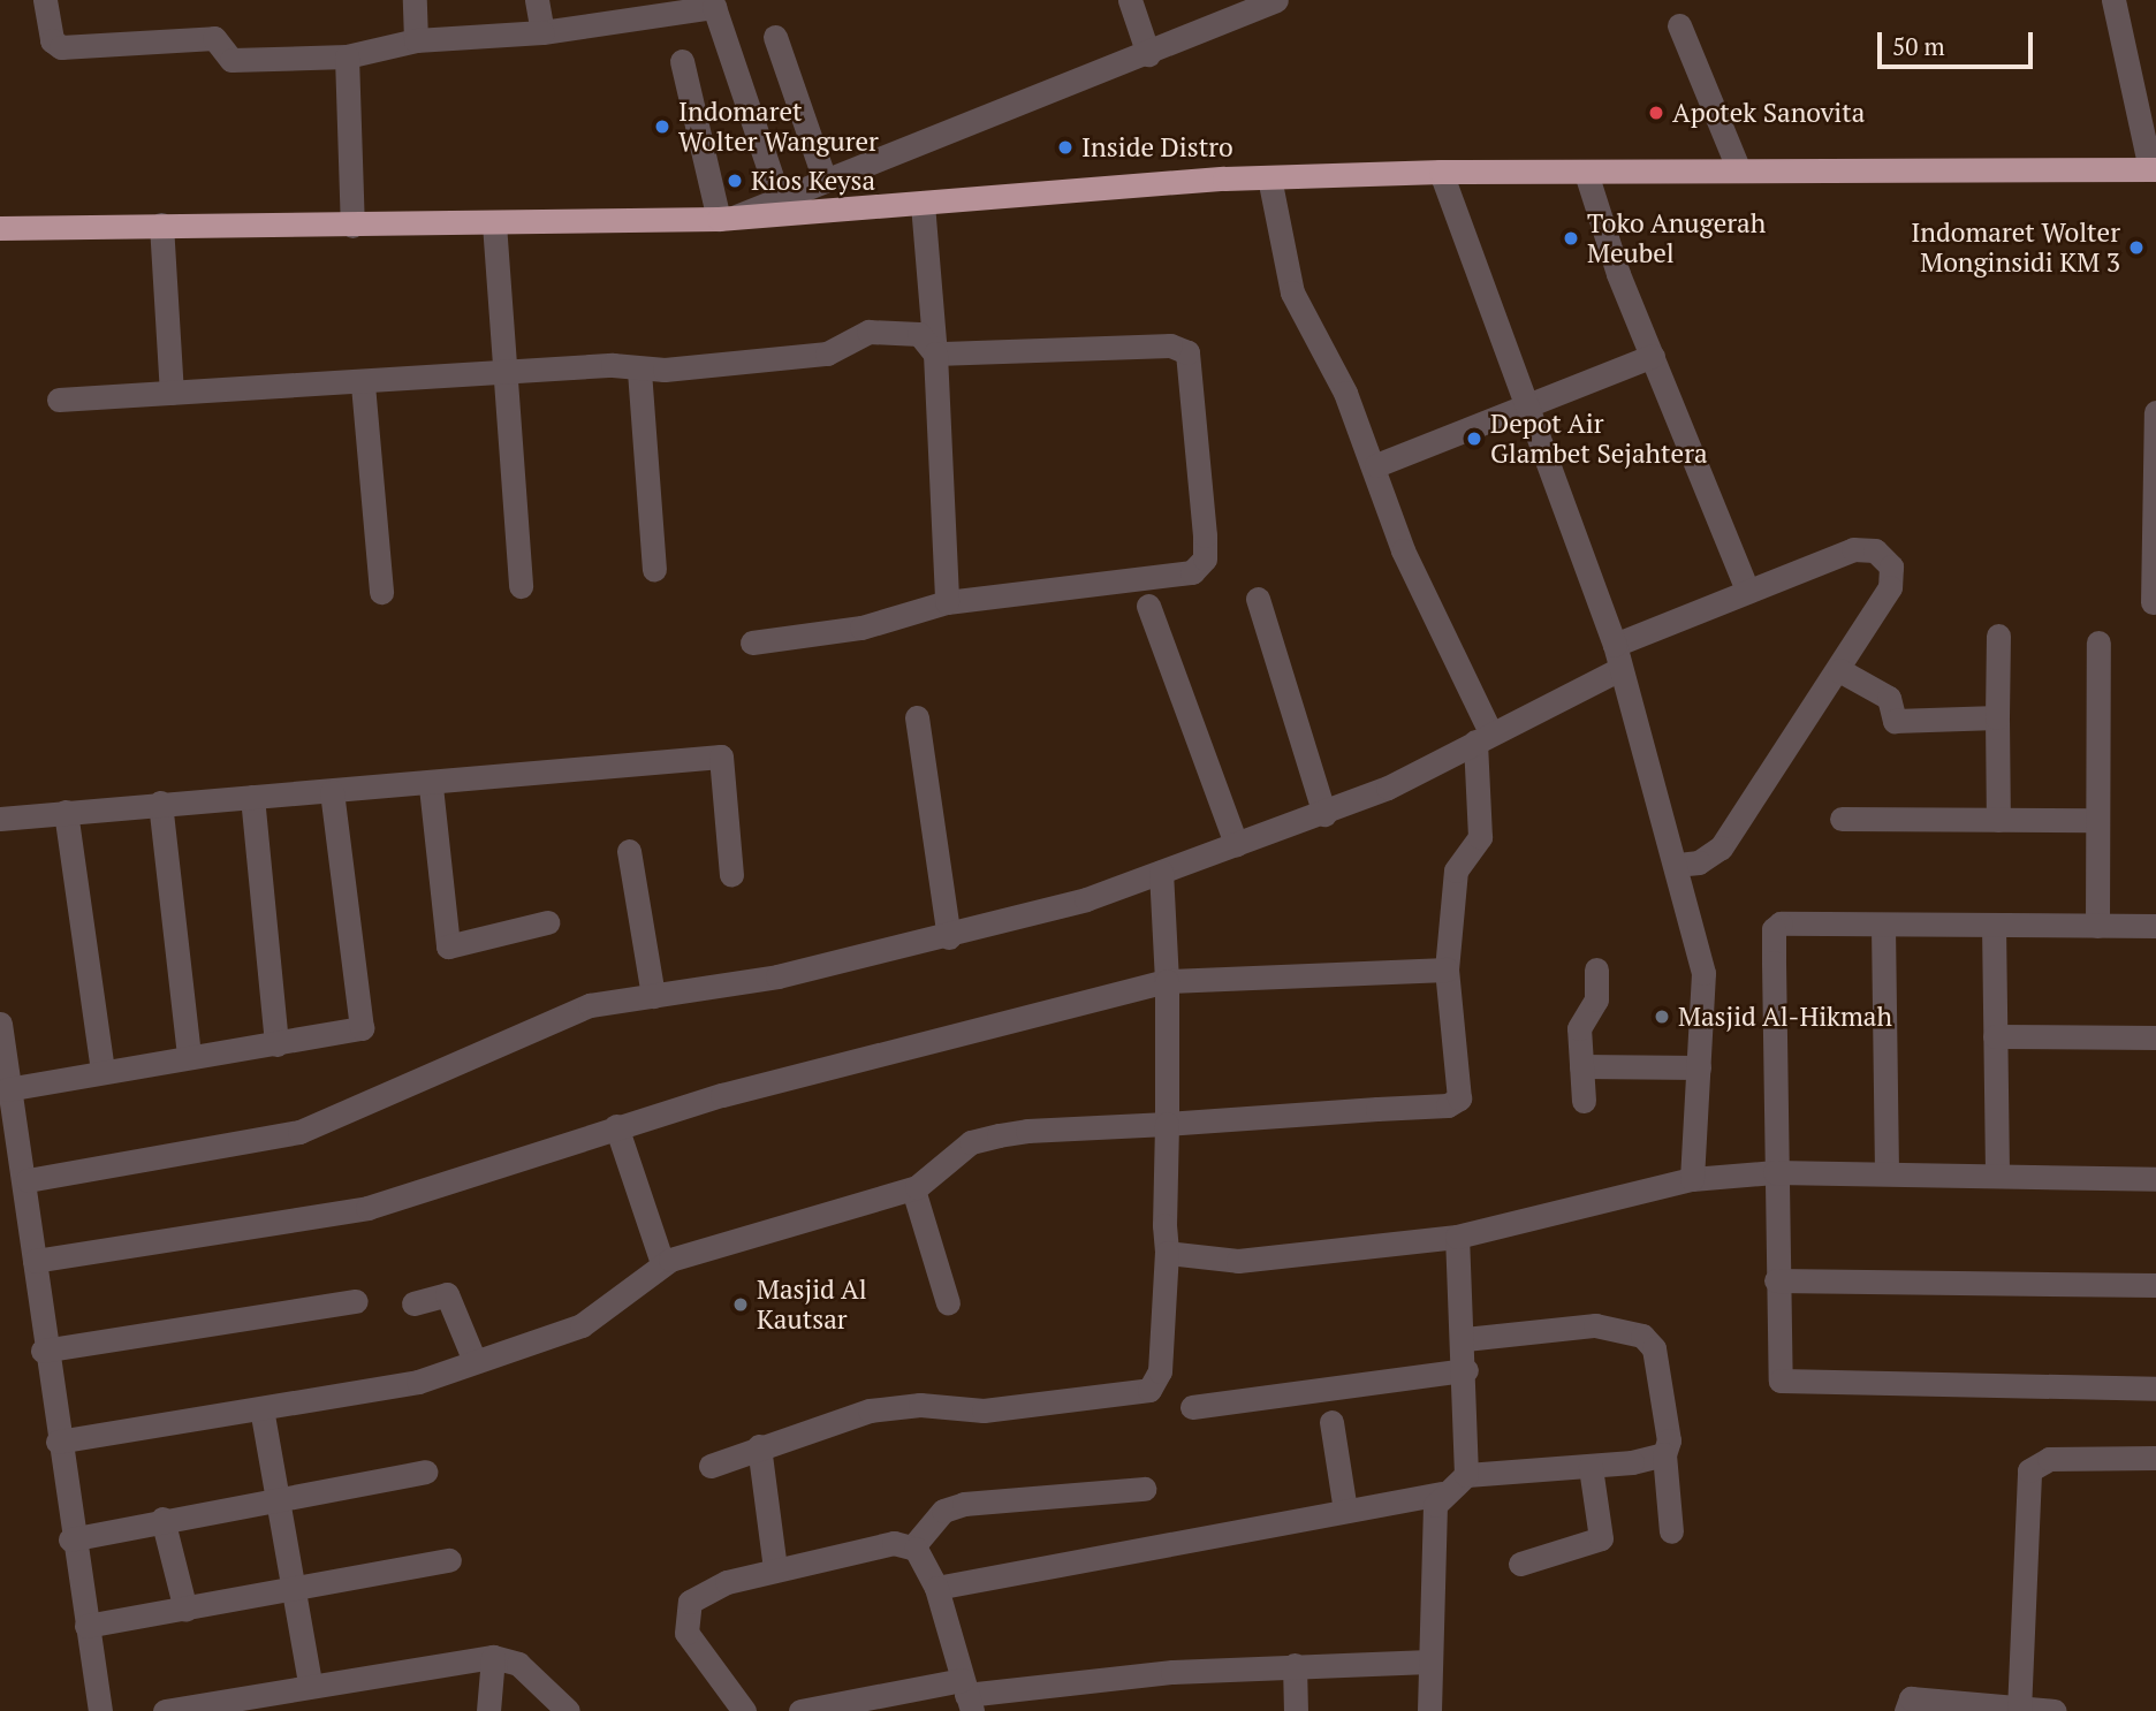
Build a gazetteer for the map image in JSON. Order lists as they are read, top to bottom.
{
  "places": [
    "Apotek Sanovita",
    "Indomaret Wolter Wangurer",
    "Inside Distro",
    "Kios Keysa",
    "Toko Anugerah Meubel",
    "Indomaret Wolter Monginsidi KM 3",
    "Depot Air Glambet Sejahtera",
    "Masjid Al-Hikmah",
    "Masjid Al Kautsar"
  ],
  "scale_bar": "50 m"
}
